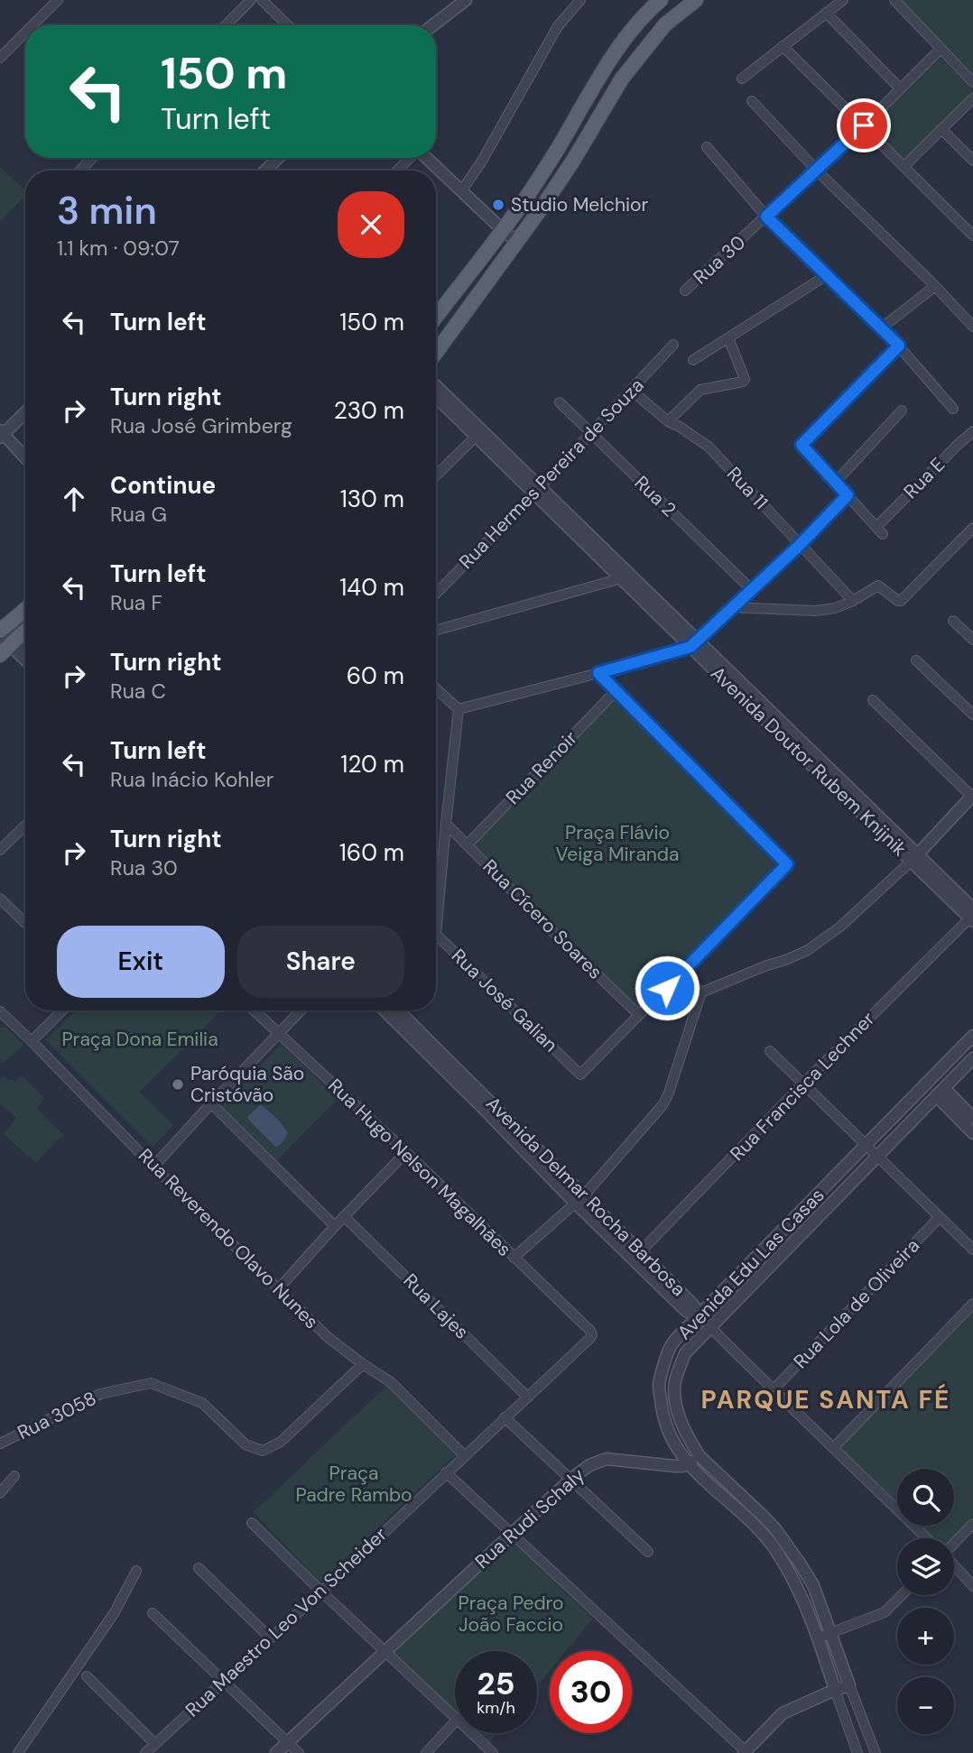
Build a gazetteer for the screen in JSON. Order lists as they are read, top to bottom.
{
  "streets": {
    "street": [
      "Rua 30",
      "Rua Hermes Pereira de Souza",
      "Rua E",
      "Rua 11",
      "Rua 2",
      "Avenida Doutor Rubem Knijnik",
      "Rua Renoir",
      "Rua Cícero Soares",
      "Rua José Galian",
      "Rua Francisca Lechner",
      "Rua Hugo Nelson Magalhães",
      "Avenida Delmar Rocha Barbosa",
      "Rua Reverendo Olavo Nunes",
      "Avenida Edu Las Casas",
      "Rua Lola de Oliveira",
      "Rua Lajes",
      "Rua 3058",
      "Rua Rudi Schaly",
      "Rua Maestro Leo Von Scheider"
    ]
  },
  "crossings": [
    ["Rua Hermes Pereira de Souza", "Rua 11"],
    ["Rua Hermes Pereira de Souza", "Rua 2"],
    ["Rua Hermes Pereira de Souza", "Avenida Doutor Rubem Knijnik"],
    ["Avenida Doutor Rubem Knijnik", "Rua Francisca Lechner"],
    ["Rua Renoir", "Rua Cícero Soares"],
    ["Rua Cícero Soares", "Rua José Galian"],
    ["Rua Francisca Lechner", "Avenida Delmar Rocha Barbosa"],
    ["Rua Hugo Nelson Magalhães", "Rua Maestro Leo Von Scheider"],
    ["Avenida Delmar Rocha Barbosa", "Avenida Edu Las Casas"],
    ["Rua Reverendo Olavo Nunes", "Rua 3058"],
    ["Rua Reverendo Olavo Nunes", "Rua Maestro Leo Von Scheider"],
    ["Avenida Edu Las Casas", "Rua Rudi Schaly"],
    ["Rua Lajes", "Rua Maestro Leo Von Scheider"]
  ],
  "districts": ["PARQUE SANTA FÉ"],
  "parks": [
    "Praça Flávio Veiga Miranda",
    "Praça Dona Emilia",
    "Praça Padre Rambo",
    "Praça Pedro João Faccio"
  ],
  "places": ["Studio Melchior", "Paróquia São Cristóvão"],
  "page": {
    "turn": ["150 m", "Turn left"],
    "heading": ["3 min", "1.1 km · 09:07"],
    "list": [
      {
        "name": "Turn left",
        "value": "150 m"
      },
      {
        "name": "Turn right",
        "note": "Rua José Grimberg",
        "value": "230 m"
      },
      {
        "name": "Continue",
        "note": "Rua G",
        "value": "130 m"
      },
      {
        "name": "Turn left",
        "note": "Rua F",
        "value": "140 m"
      },
      {
        "name": "Turn right",
        "note": "Rua C",
        "value": "60 m"
      },
      {
        "name": "Turn left",
        "note": "Rua Inácio Kohler",
        "value": "120 m"
      },
      {
        "name": "Turn right",
        "note": "Rua 30",
        "value": "160 m"
      }
    ],
    "buttons": ["Exit", "Share"],
    "map_buttons": ["+", "−"],
    "speed": "25 km/h",
    "limit": "30"
  }
}
